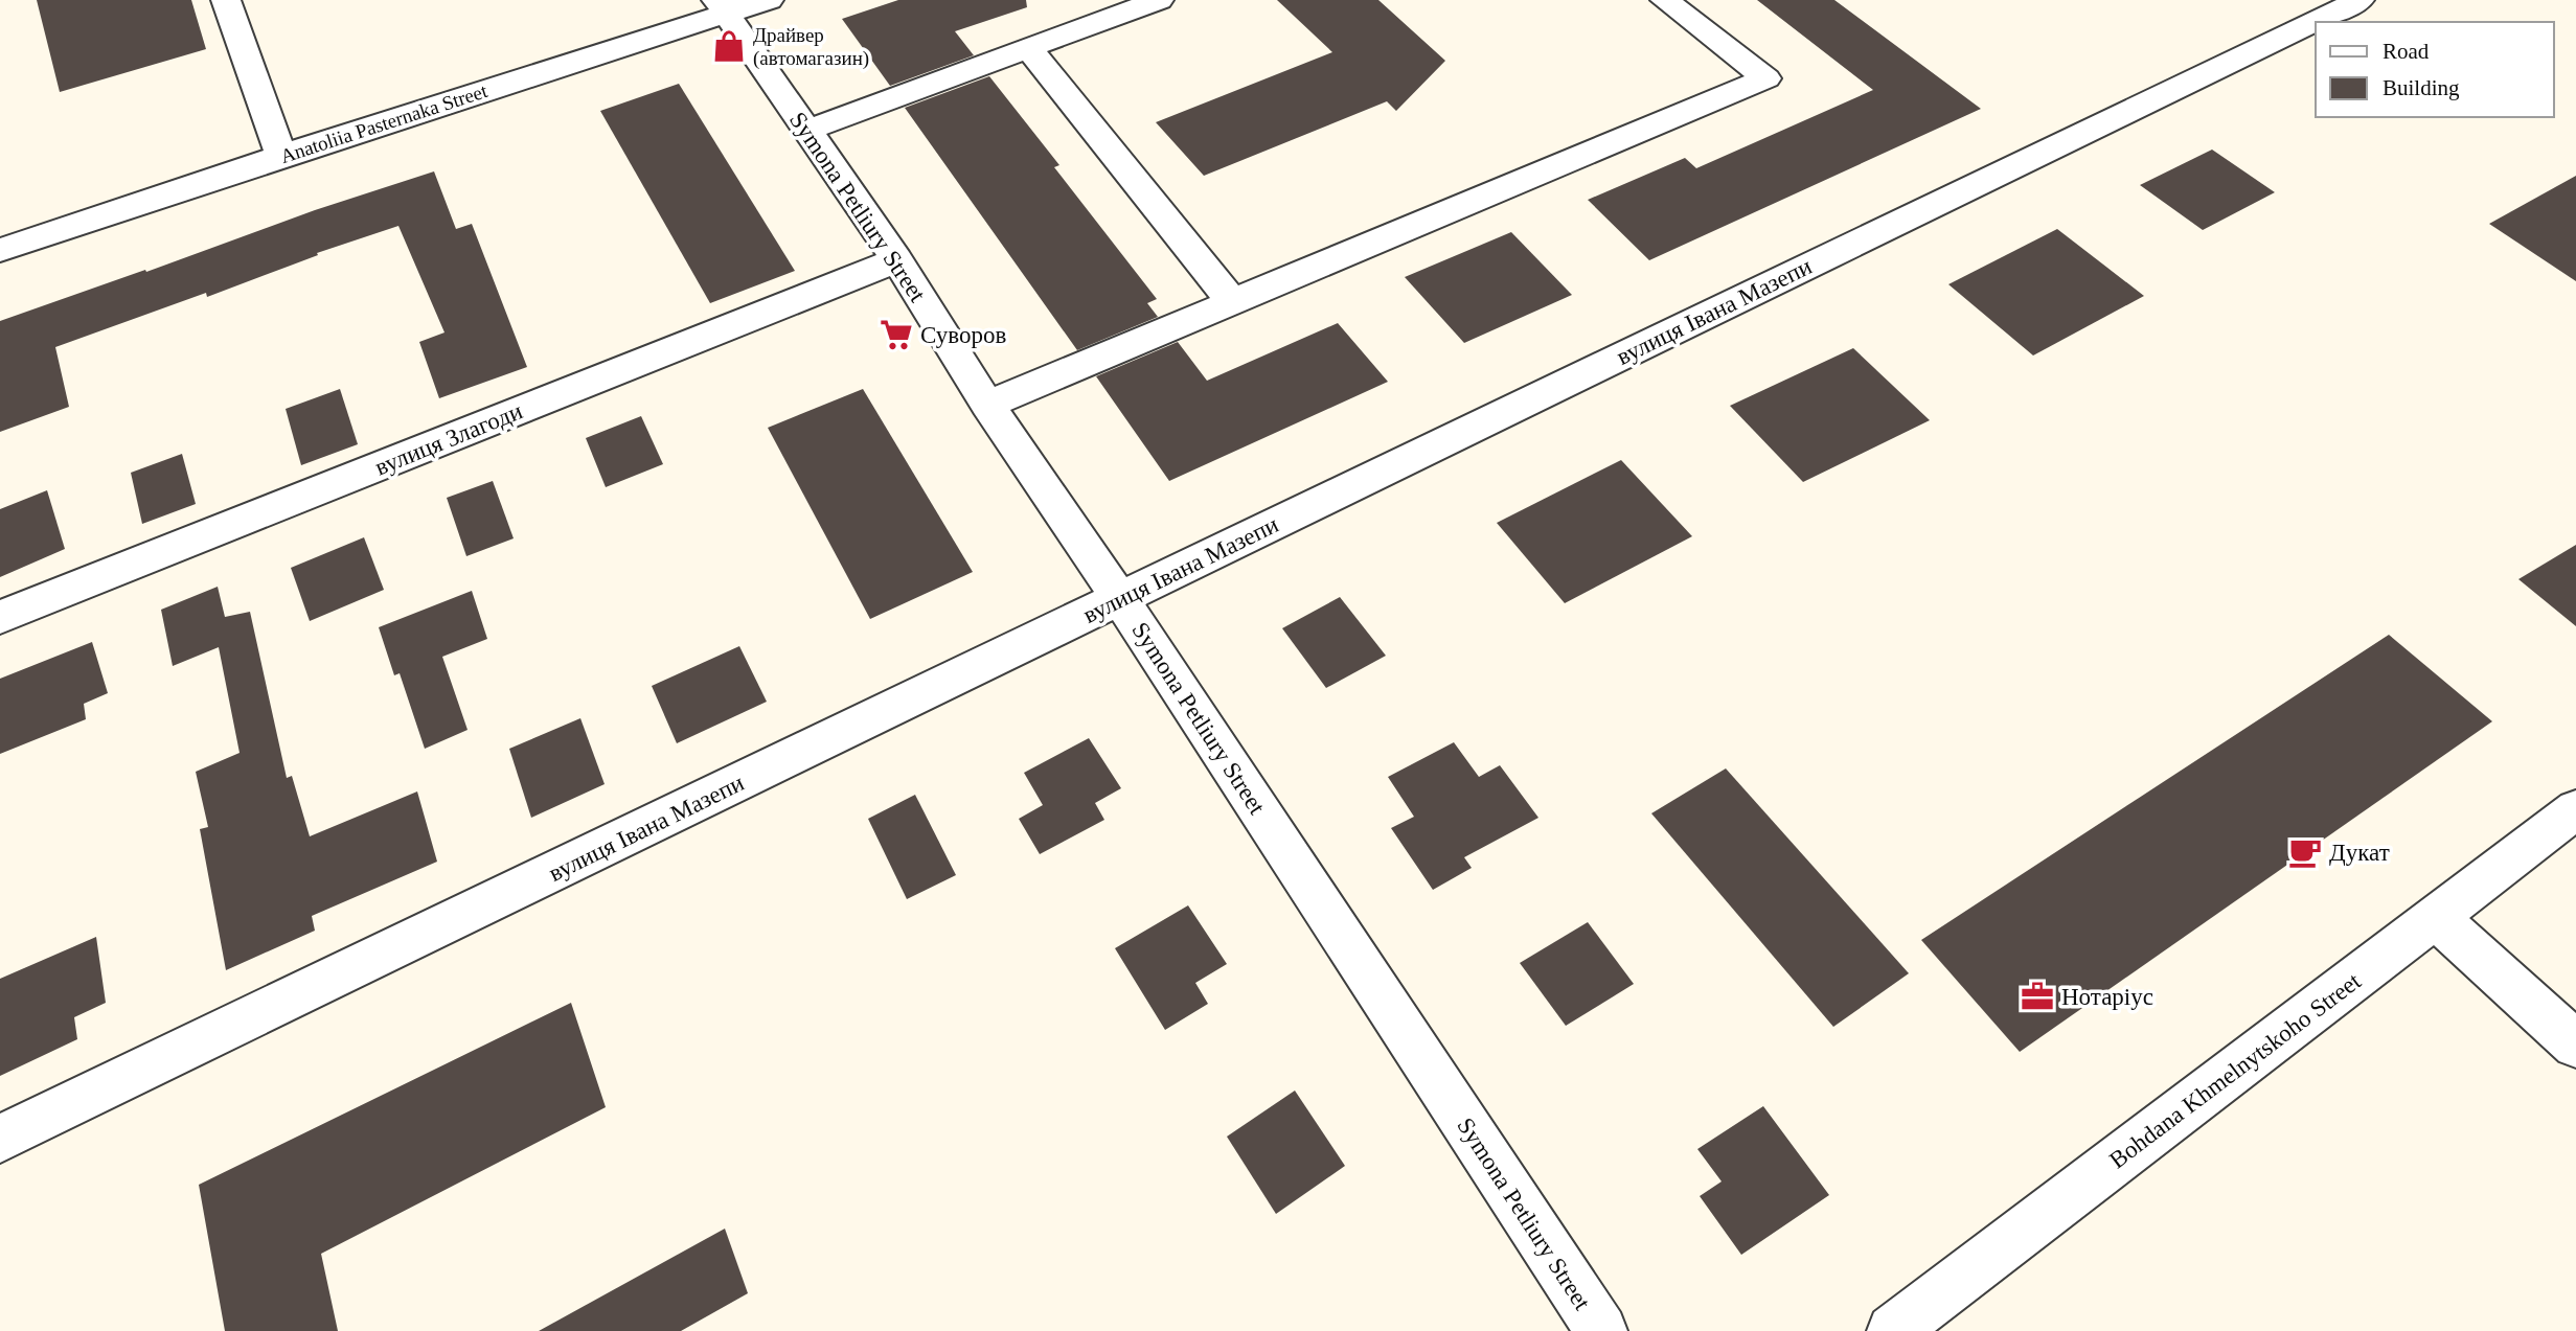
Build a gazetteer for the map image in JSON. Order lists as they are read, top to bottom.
{
  "streets": {
    "street": [
      "Anatoliia Pasternaka Street",
      "Symona Petliury Street",
      "вулиця Івана Мазепи",
      "вулиця Злагоди",
      "Bohdana Khmelnytskoho Street"
    ]
  },
  "crossings": [
    ["Anatoliia Pasternaka Street", "Symona Petliury Street"],
    ["Symona Petliury Street", "вулиця Івана Мазепи"],
    ["Symona Petliury Street", "вулиця Злагоди"]
  ],
  "places": {
    "shop": ["Драйвер (автомагазин)"],
    "supermarket": ["Суворов"],
    "cafe": ["Дукат"],
    "office": ["Нотаріус"]
  },
  "legend": ["Road", "Building"]
}
